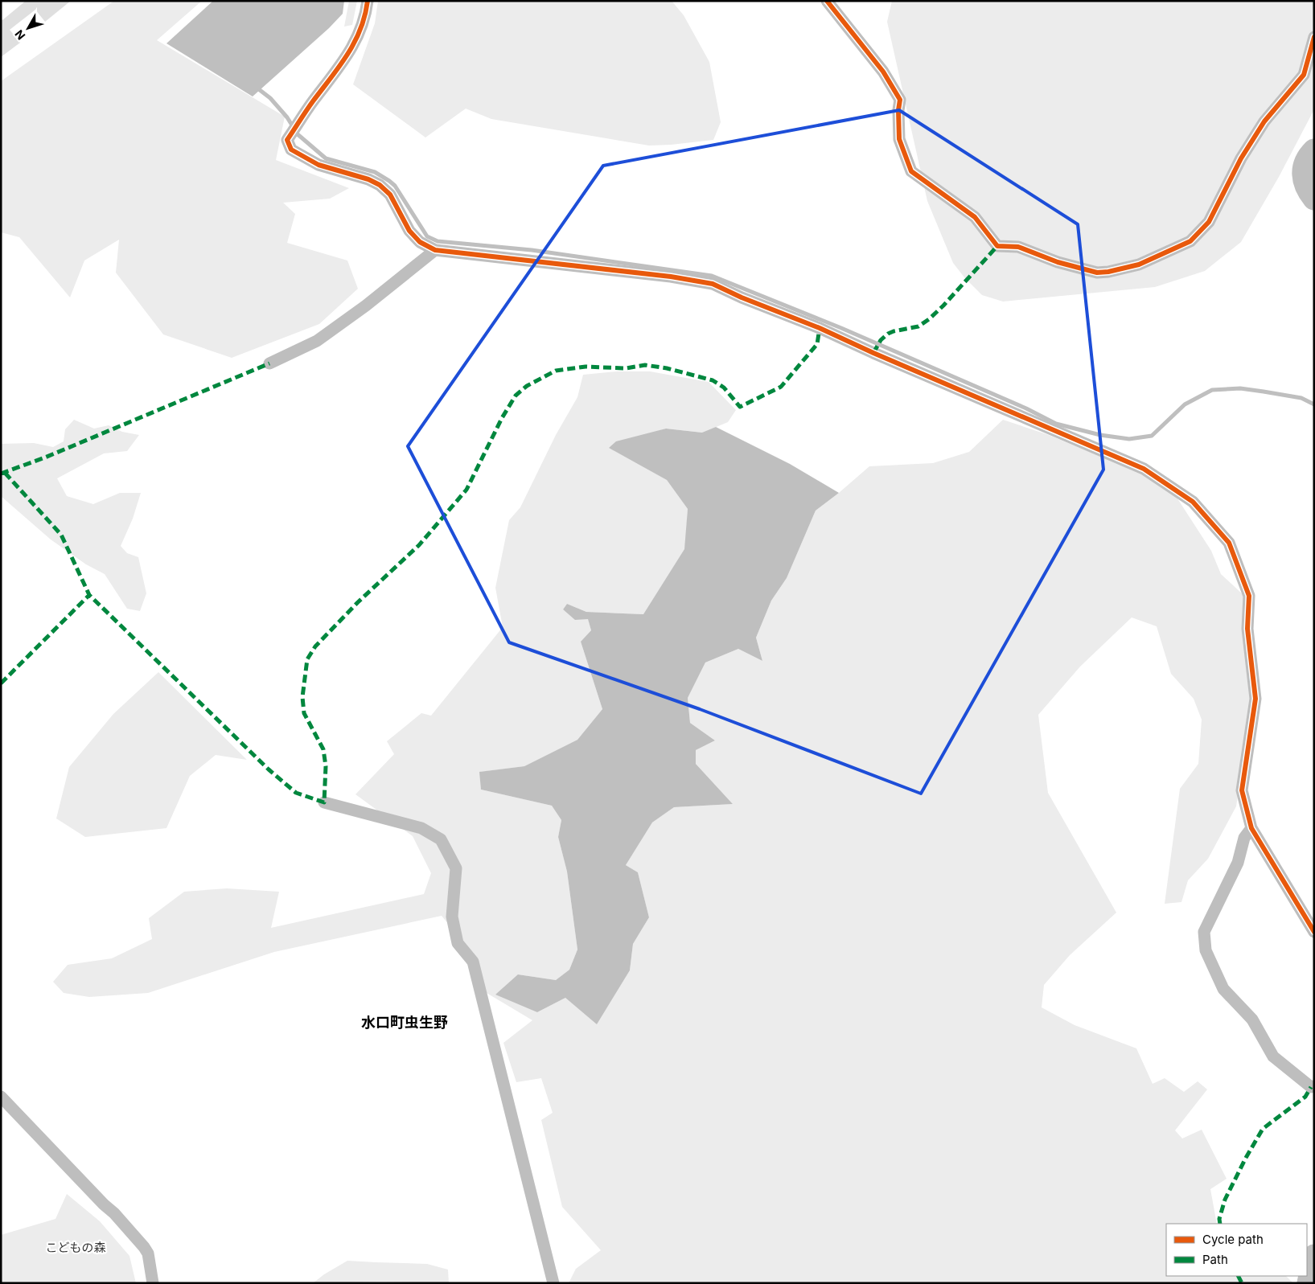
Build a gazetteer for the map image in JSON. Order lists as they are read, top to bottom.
{
  "districts": ["水口町虫生野"],
  "parks": ["こどもの森"],
  "legend": ["Cycle path", "Path"],
  "north": "bottom left"
}
